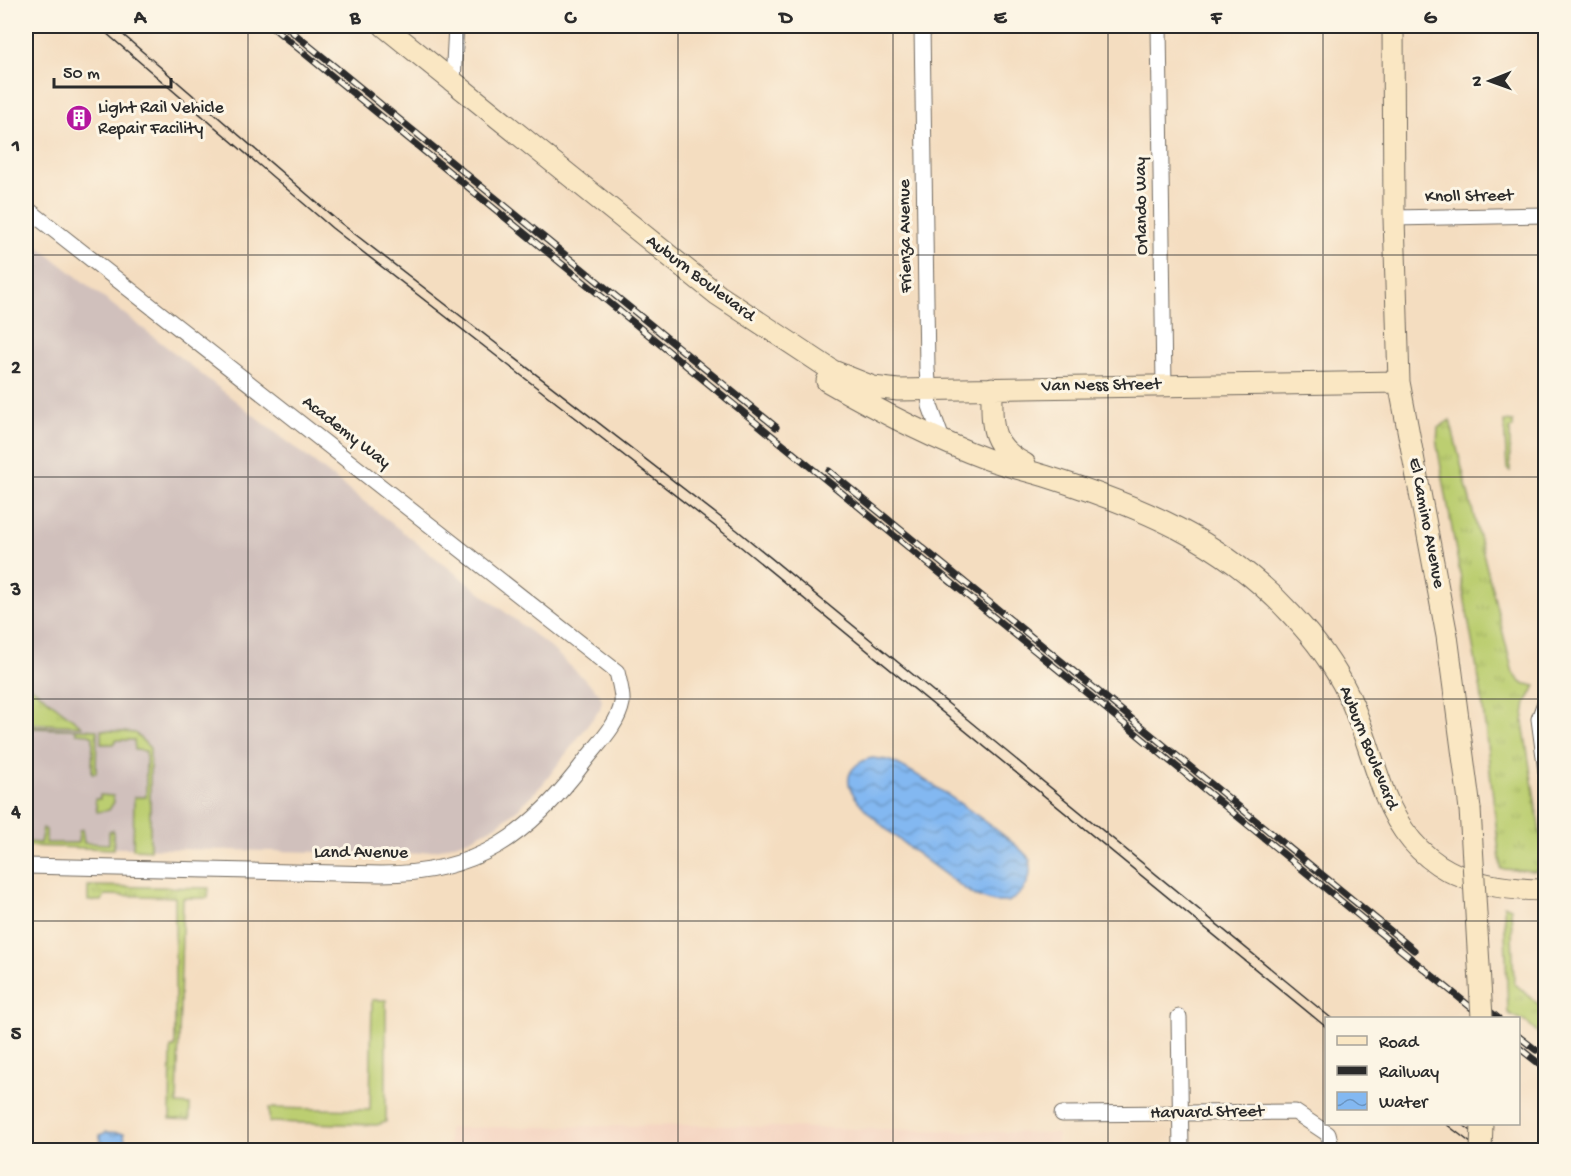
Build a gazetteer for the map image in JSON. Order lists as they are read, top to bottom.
{
  "streets": {
    "street": [
      "Knoll Street",
      "Orlando Way",
      "Frienza Avenue",
      "Auburn Boulevard",
      "Van Ness Street",
      "Academy Way",
      "El Camino Avenue",
      "Land Avenue",
      "Harvard Street"
    ]
  },
  "crossings": [
    ["Knoll Street", "El Camino Avenue"],
    ["Orlando Way", "Van Ness Street"],
    ["Frienza Avenue", "Auburn Boulevard"],
    ["Frienza Avenue", "Van Ness Street"],
    ["Auburn Boulevard", "Van Ness Street"],
    ["Van Ness Street", "El Camino Avenue"],
    ["Academy Way", "Land Avenue"]
  ],
  "places": {
    "building": ["Light Rail Vehicle Repair Facility"]
  },
  "legend": ["Road", "Railway", "Water"],
  "scale_bar": "50 m",
  "north": "left",
  "grid": {
    "columns": [
      "A",
      "B",
      "C",
      "D",
      "E",
      "F",
      "G"
    ],
    "rows": [
      "1",
      "2",
      "3",
      "4",
      "5"
    ]
  }
}
